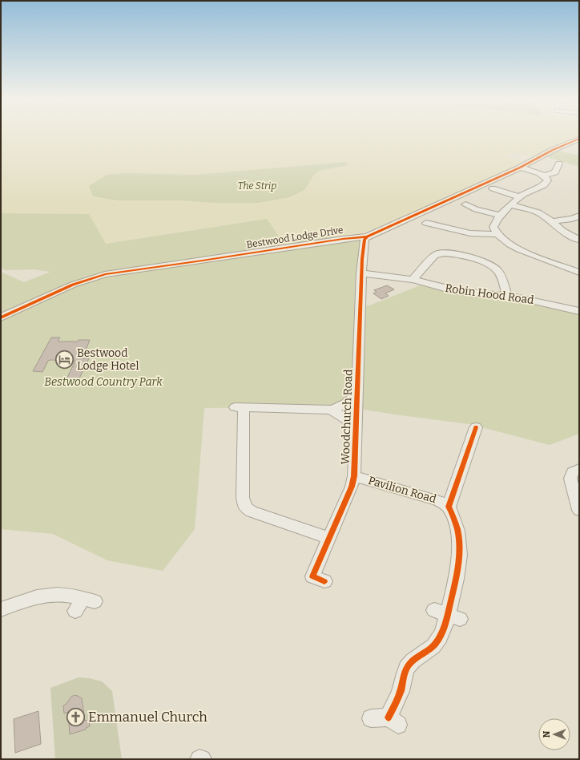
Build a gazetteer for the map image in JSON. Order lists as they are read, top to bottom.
{
  "streets": {
    "street": [
      "Bestwood Lodge Drive",
      "Robin Hood Road",
      "Woodchurch Road",
      "Pavilion Road"
    ]
  },
  "crossings": [
    ["Bestwood Lodge Drive", "Woodchurch Road"],
    ["Robin Hood Road", "Woodchurch Road"],
    ["Woodchurch Road", "Pavilion Road"]
  ],
  "parks": ["The Strip", "Bestwood Country Park"],
  "places": {
    "hotel": ["Bestwood Lodge Hotel"],
    "church": ["Emmanuel Church"]
  },
  "north": "left"
}
